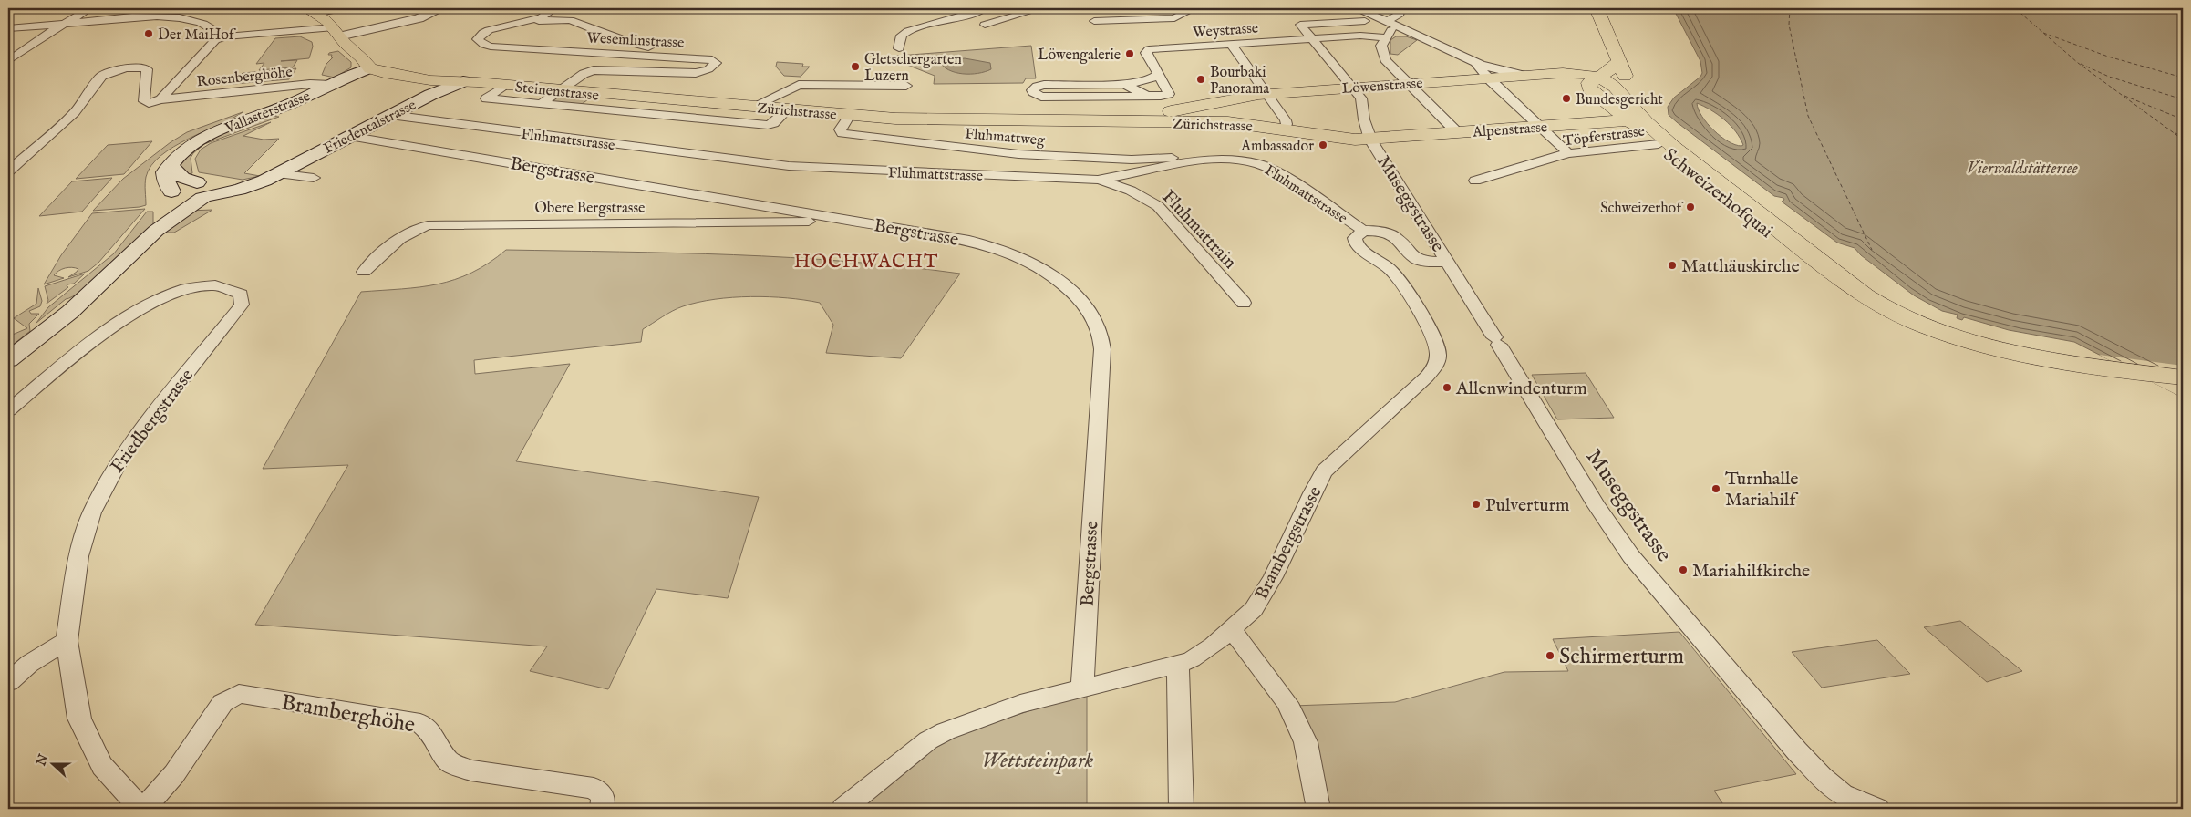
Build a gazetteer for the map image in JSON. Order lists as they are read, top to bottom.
{
  "streets": {
    "main road": [
      "Löwenstrasse",
      "Zürichstrasse",
      "Vallasterstrasse",
      "Friedentalstrasse",
      "Alpenstrasse",
      "Schweizerhofquai"
    ],
    "street": [
      "Weystrasse",
      "Wesemlinstrasse",
      "Rosenberghöhe",
      "Steinenstrasse",
      "Töpferstrasse",
      "Fluhmattweg",
      "Fluhmattstrasse",
      "Bergstrasse",
      "Museggstrasse",
      "Obere Bergstrasse",
      "Fluhmattrain",
      "Friedbergstrasse",
      "Brambergstrasse",
      "Bramberghöhe"
    ]
  },
  "crossings": [
    ["Wesemlinstrasse", "Zürichstrasse"],
    ["Rosenberghöhe", "Vallasterstrasse"],
    ["Löwenstrasse", "Zürichstrasse"],
    ["Löwenstrasse", "Schweizerhofquai"],
    ["Steinenstrasse", "Zürichstrasse"],
    ["Zürichstrasse", "Vallasterstrasse"],
    ["Zürichstrasse", "Friedentalstrasse"],
    ["Zürichstrasse", "Alpenstrasse"],
    ["Zürichstrasse", "Fluhmattweg"],
    ["Zürichstrasse", "Museggstrasse"],
    ["Friedentalstrasse", "Fluhmattstrasse"],
    ["Friedentalstrasse", "Bergstrasse"],
    ["Alpenstrasse", "Schweizerhofquai"],
    ["Töpferstrasse", "Schweizerhofquai"],
    ["Fluhmattweg", "Fluhmattstrasse"],
    ["Fluhmattstrasse", "Museggstrasse"],
    ["Fluhmattstrasse", "Fluhmattrain"],
    ["Fluhmattstrasse", "Brambergstrasse"],
    ["Bergstrasse", "Obere Bergstrasse"],
    ["Bergstrasse", "Brambergstrasse"],
    ["Friedbergstrasse", "Bramberghöhe"]
  ],
  "districts": ["HOCHWACHT"],
  "water": ["Vierwaldstättersee"],
  "parks": ["Wettsteinpark"],
  "places": [
    "Der MaiHof",
    "Löwengalerie",
    "Gletschergarten Luzern",
    "Bourbaki Panorama",
    "Bundesgericht",
    "Ambassador",
    "Schweizerhof",
    "Matthäuskirche",
    "Allenwindenturm",
    "Turnhalle Mariahilf",
    "Pulverturm",
    "Mariahilfkirche",
    "Schirmerturm"
  ],
  "north": "left"
}
